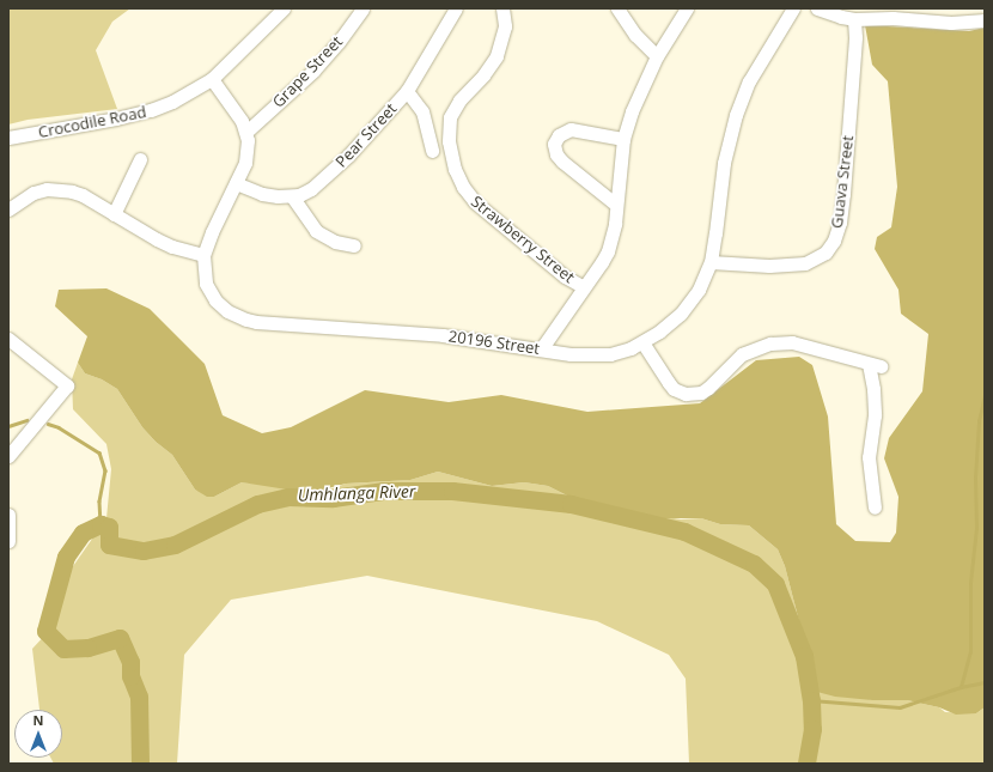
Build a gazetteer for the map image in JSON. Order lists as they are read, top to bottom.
{
  "streets": {
    "street": [
      "Grape Street",
      "Crocodile Road",
      "Pear Street",
      "Guava Street",
      "Strawberry Street",
      "20196 Street"
    ]
  },
  "crossings": [
    ["Grape Street", "20196 Street"],
    ["Pear Street", "20196 Street"],
    ["Guava Street", "20196 Street"]
  ],
  "water": ["Umhlanga River"],
  "north": "top"
}
